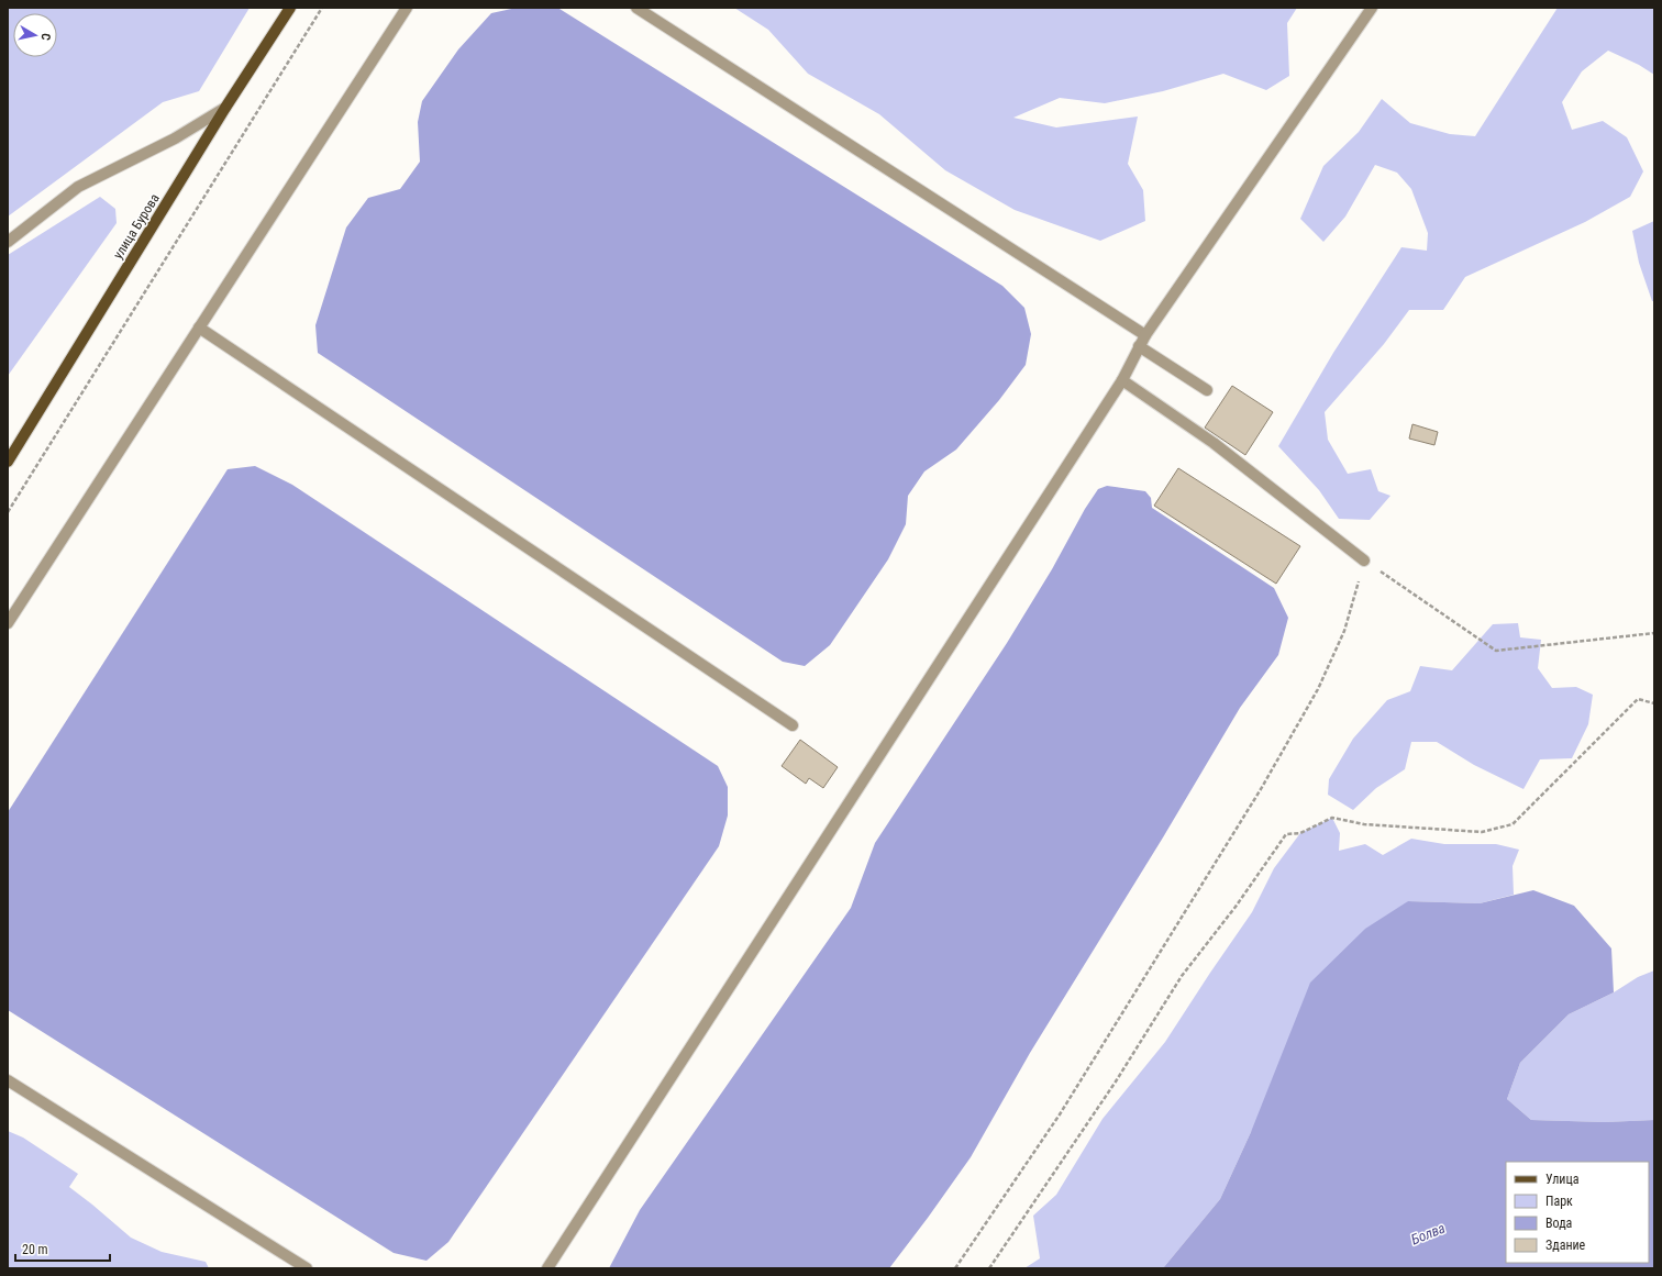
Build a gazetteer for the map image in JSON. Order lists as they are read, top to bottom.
{
  "streets": {
    "main road": ["улица Бурова"]
  },
  "water": ["Болва"],
  "legend": [
    "Улица",
    "Парк",
    "Вода",
    "Здание"
  ],
  "scale_bar": "20 m",
  "north": "right"
}
